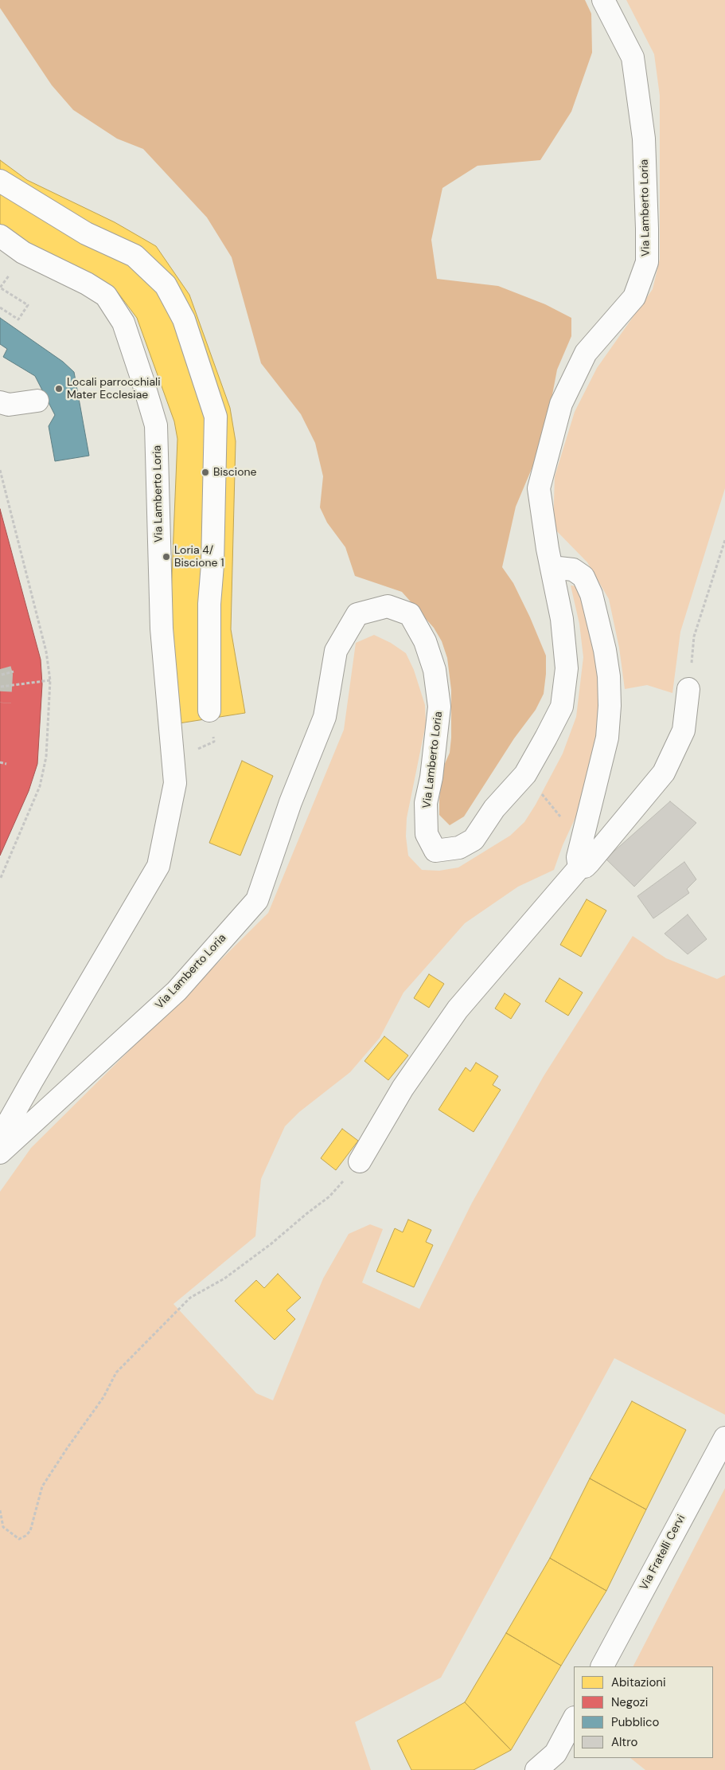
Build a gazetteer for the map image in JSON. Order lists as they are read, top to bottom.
{
  "streets": {
    "street": ["Via Lamberto Loria", "Via Fratelli Cervi"]
  },
  "places": ["Locali parrocchiali Mater Ecclesiae", "Biscione", "Loria 4/ Biscione 1"],
  "legend": [
    "Abitazioni",
    "Negozi",
    "Pubblico",
    "Altro"
  ]
}
